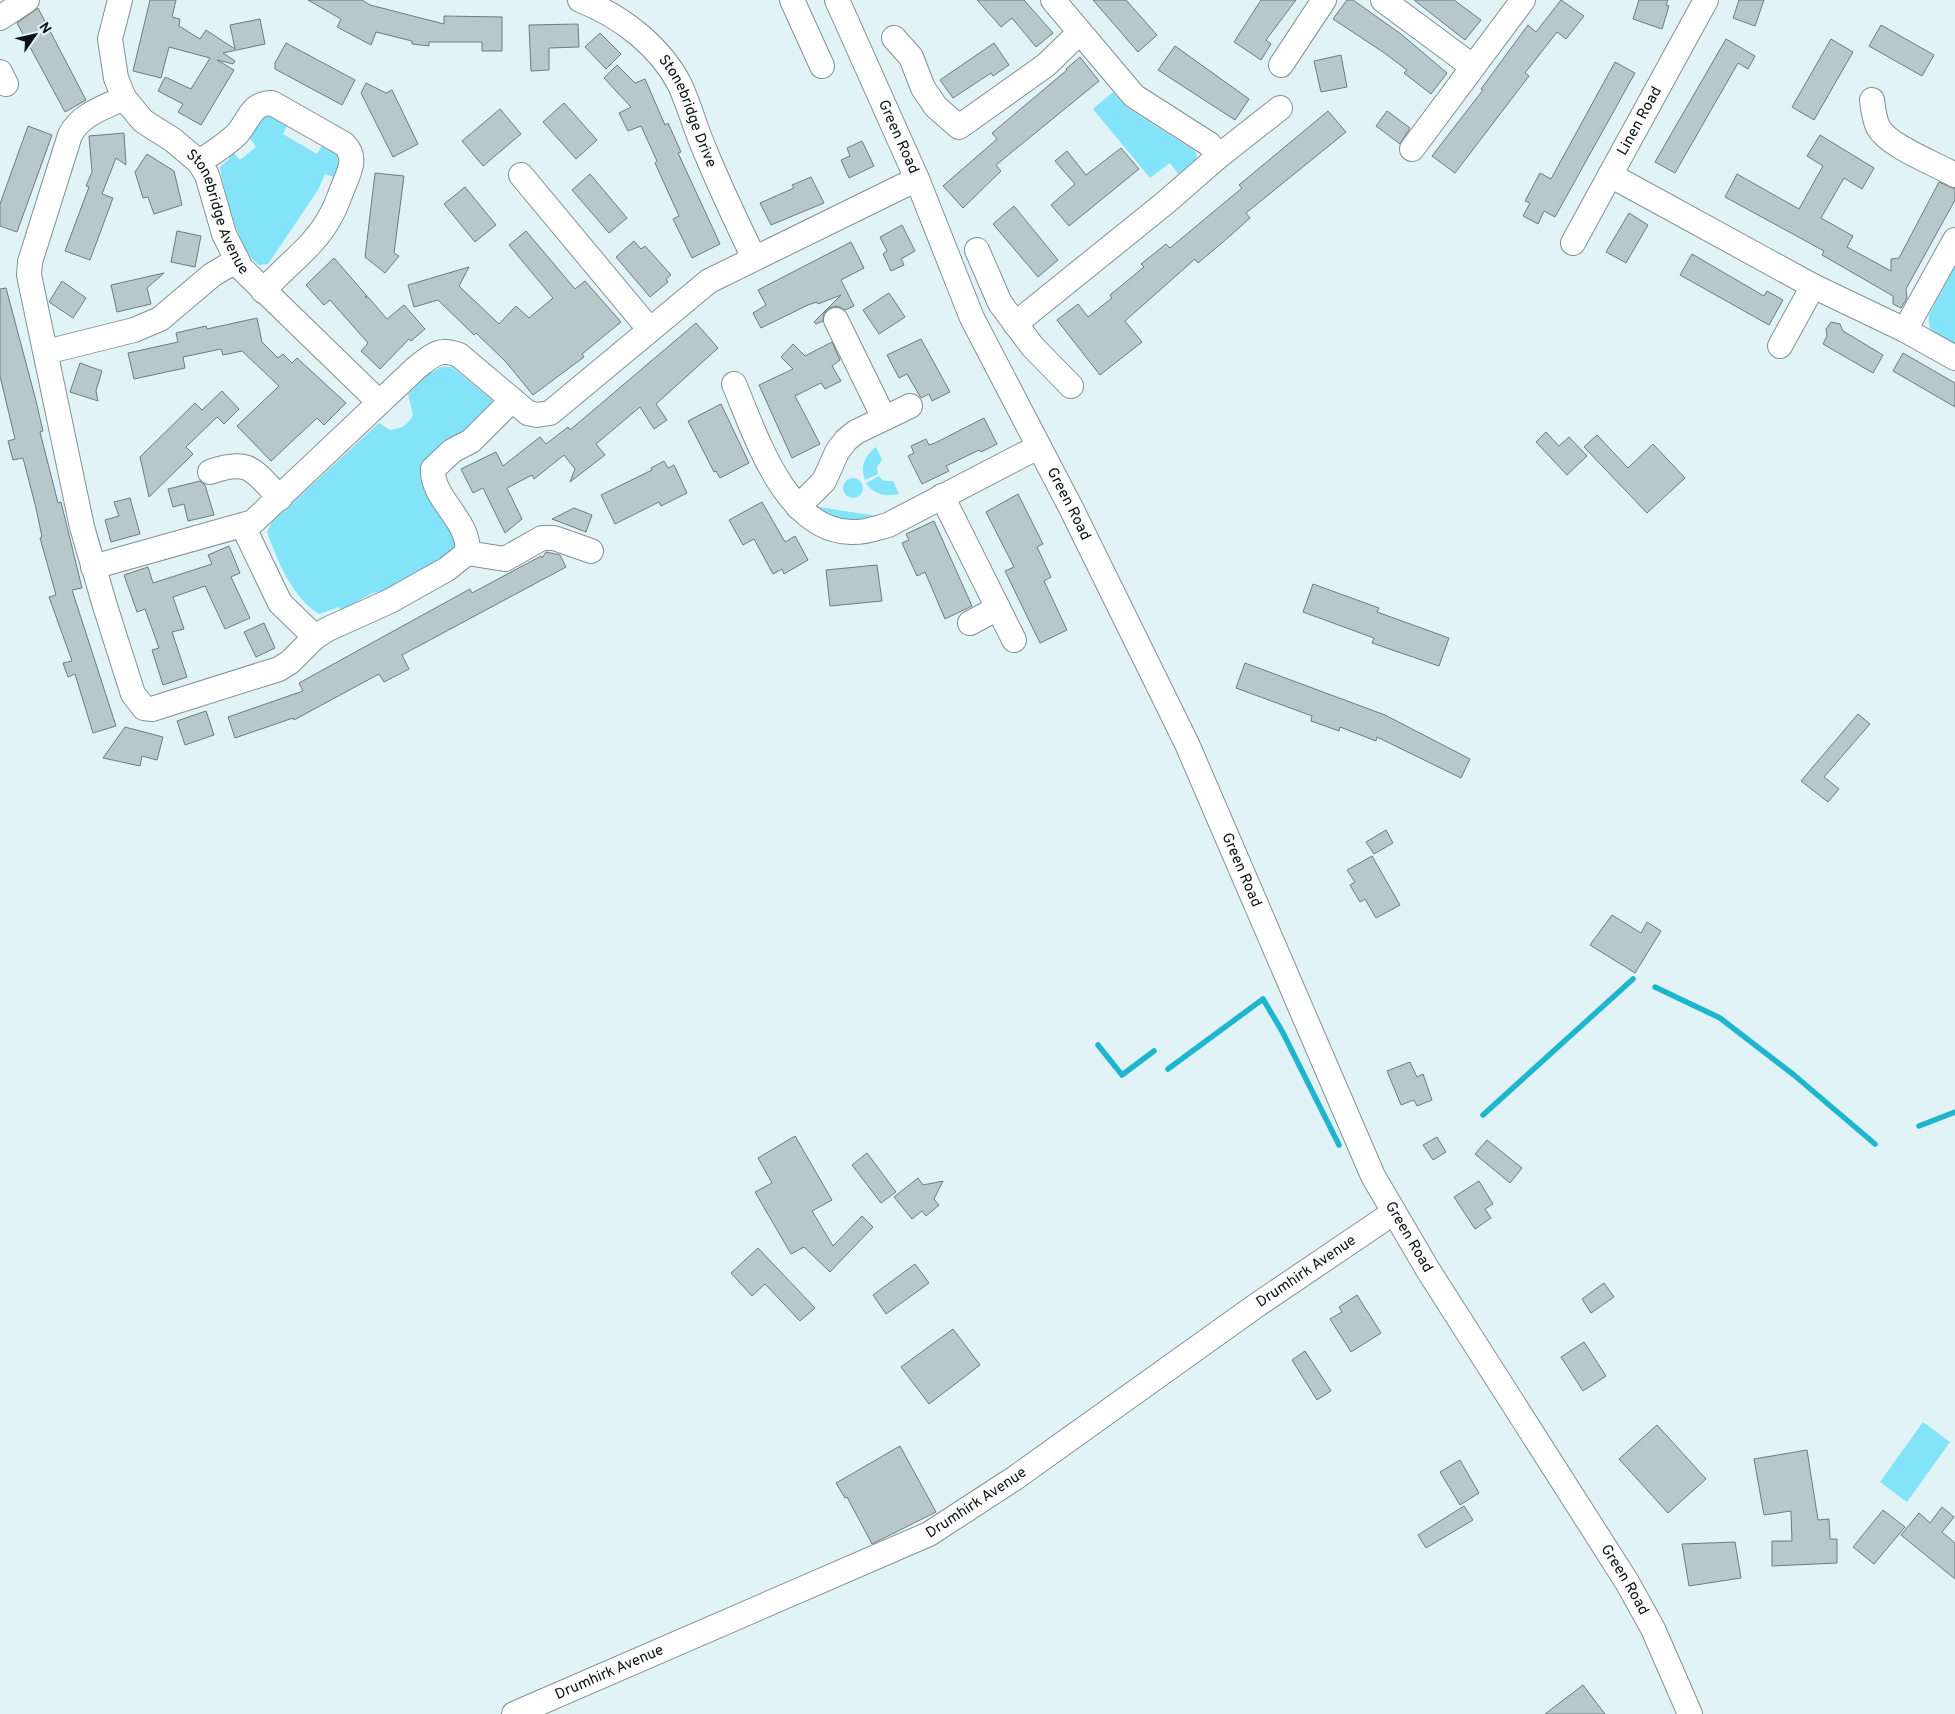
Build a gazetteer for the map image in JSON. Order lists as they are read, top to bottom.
{
  "streets": {
    "street": [
      "Stonebridge Drive",
      "Linen Road",
      "Green Road",
      "Stonebridge Avenue",
      "Drumhirk Avenue"
    ]
  },
  "crossings": [
    ["Green Road", "Drumhirk Avenue"]
  ],
  "north": "top right"
}
